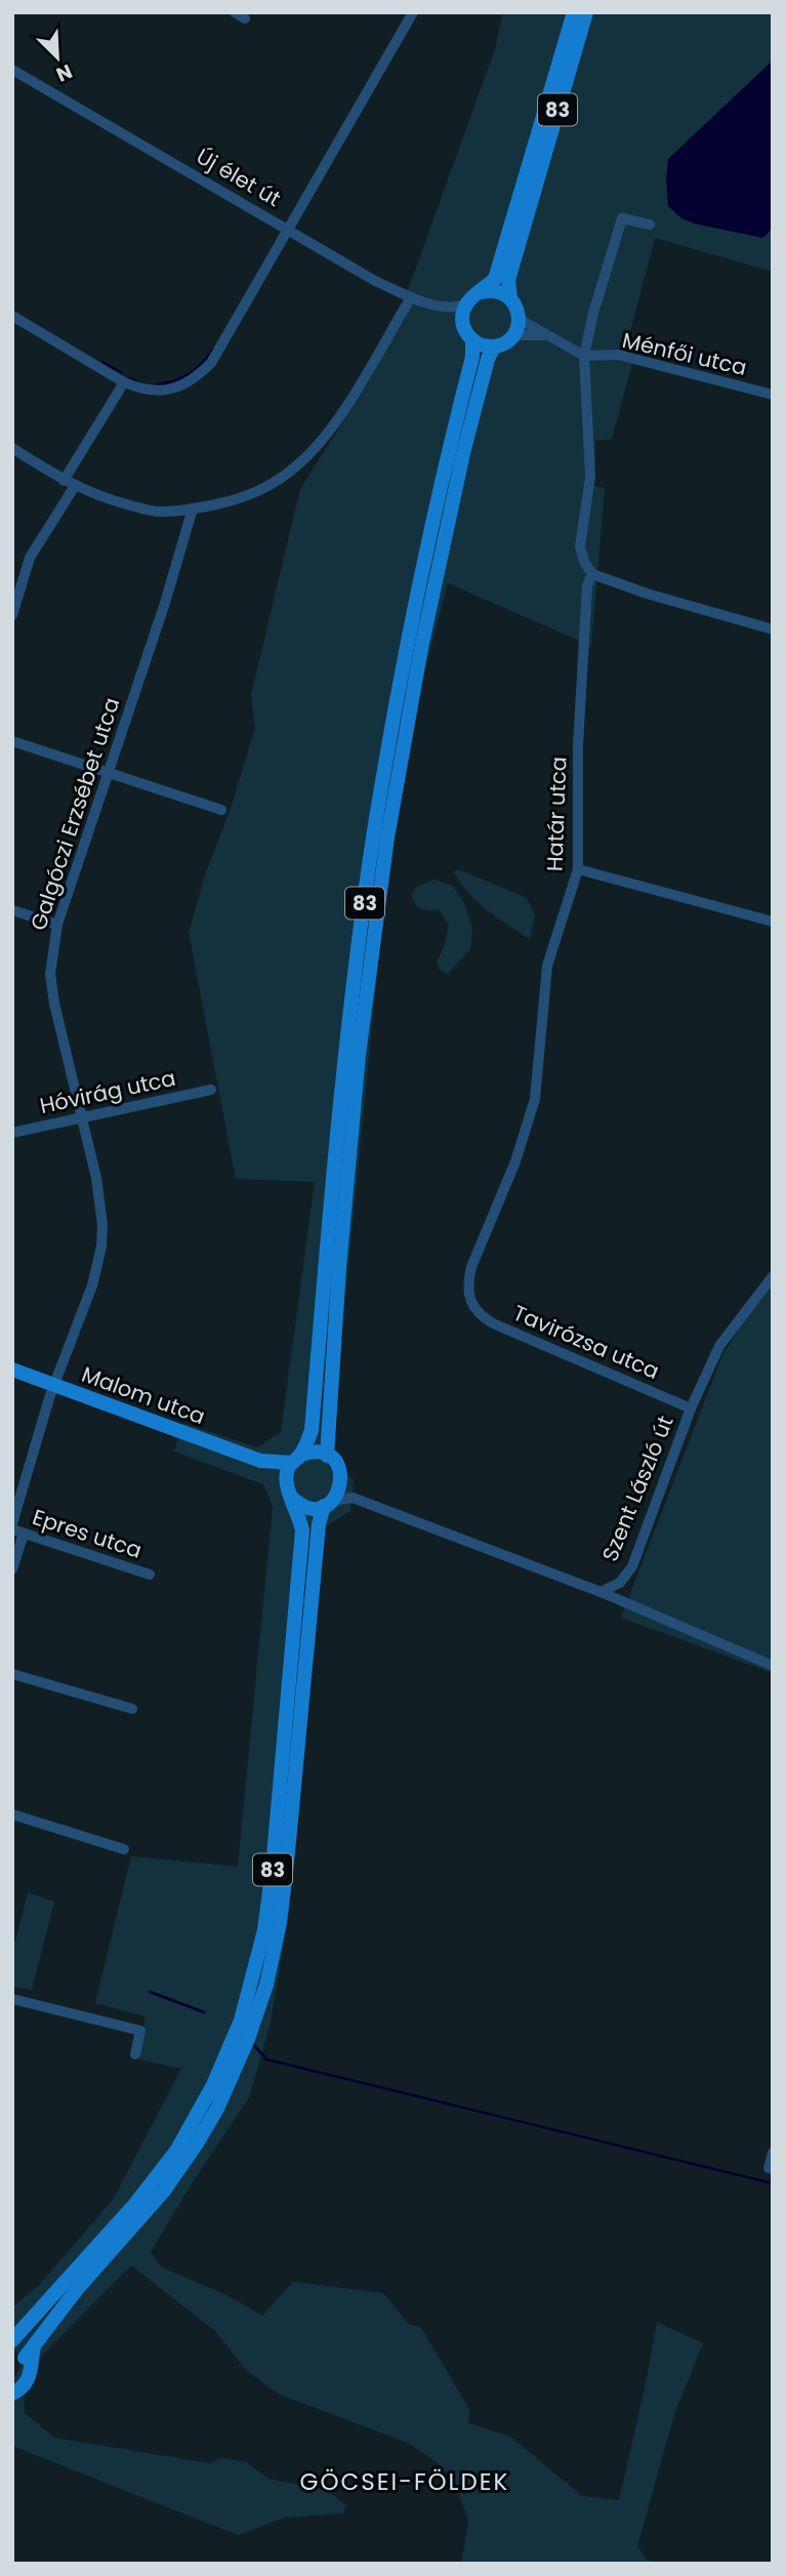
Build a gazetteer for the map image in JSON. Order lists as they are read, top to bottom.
{
  "streets": {
    "main road": ["83", "Malom utca"],
    "street": [
      "Új élet út",
      "Ménfői utca",
      "Galgóczi Erzsébet utca",
      "Határ utca",
      "Hóvirág utca",
      "Tavirózsa utca",
      "Szent László út",
      "Epres utca"
    ]
  },
  "crossings": [
    ["83", "Új élet út"],
    ["Ménfői utca", "Határ utca"],
    ["Galgóczi Erzsébet utca", "Hóvirág utca"],
    ["Galgóczi Erzsébet utca", "Malom utca"],
    ["Határ utca", "Tavirózsa utca"],
    ["Tavirózsa utca", "Szent László út"]
  ],
  "districts": ["GÖCSEI-FÖLDEK"],
  "north": "bottom right"
}
